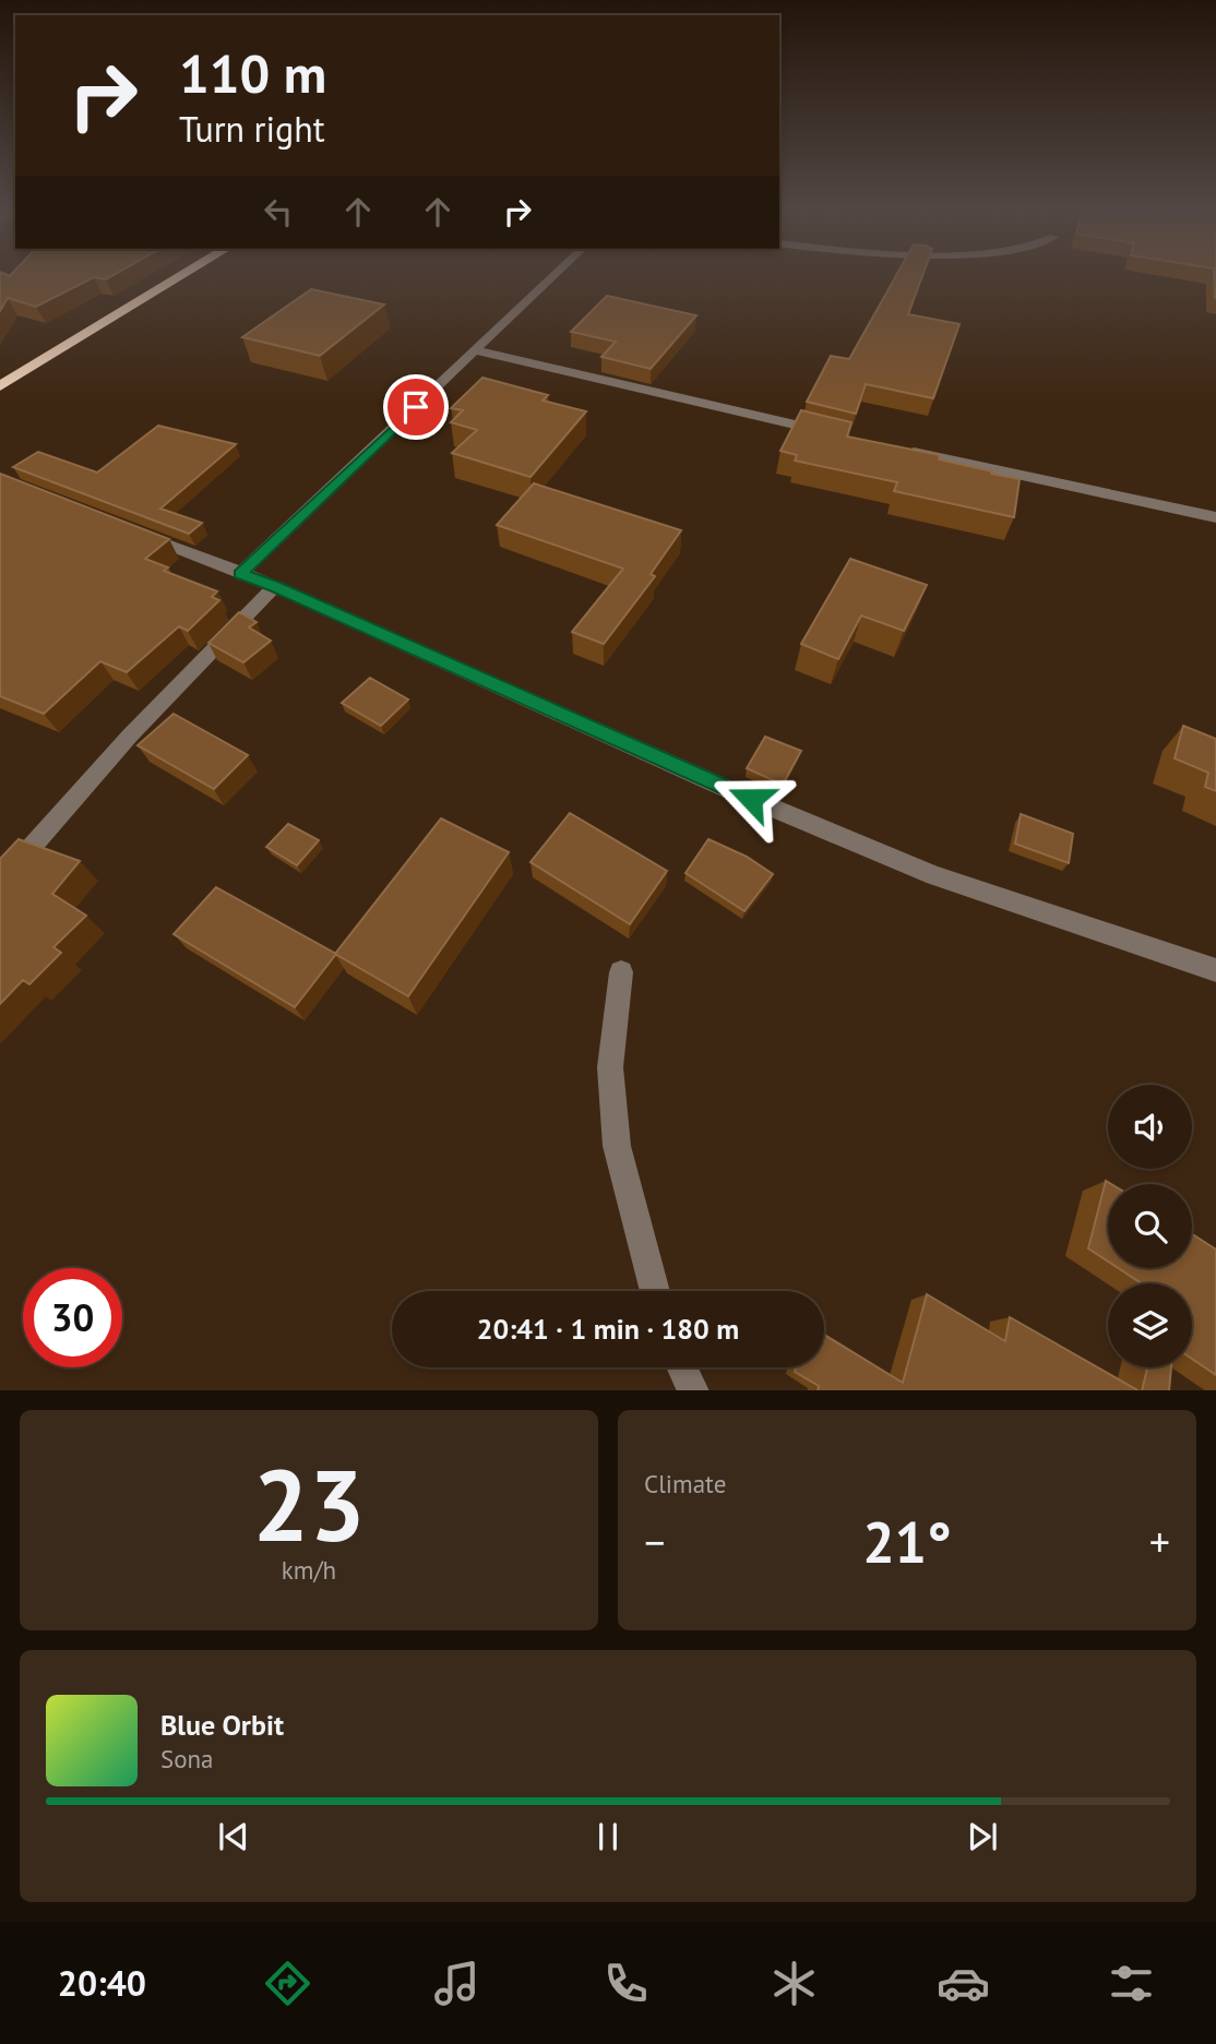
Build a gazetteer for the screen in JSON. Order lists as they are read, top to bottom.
{
  "page": {
    "turn": ["110 m", "Turn right"],
    "limit": "30",
    "trip": "20:41 · 1 min · 180 m",
    "tile": [
      ["23", "km/h"],
      "Climate"
    ],
    "heat": ["−", "21°", "+"],
    "song": ["Blue Orbit", "Sona"],
    "tabs": "20:40"
  }
}
